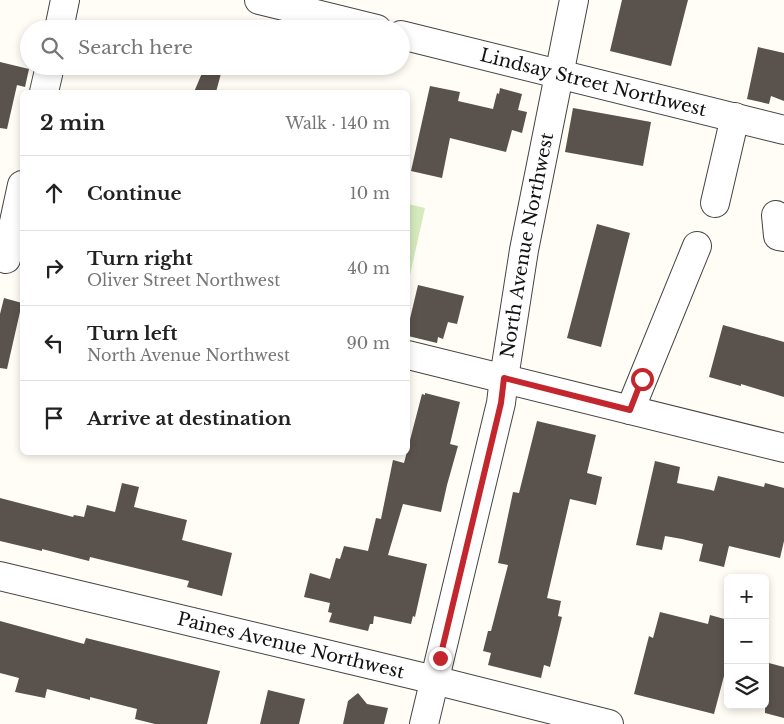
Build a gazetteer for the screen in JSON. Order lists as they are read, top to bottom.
{
  "streets": {
    "street": ["Lindsay Street Northwest", "North Avenue Northwest", "Paines Avenue Northwest"]
  },
  "crossings": [
    ["Lindsay Street Northwest", "North Avenue Northwest"],
    ["North Avenue Northwest", "Paines Avenue Northwest"]
  ],
  "page": {
    "search": "Search here",
    "heading": ["2 min", "Walk · 140 m"],
    "list": [
      ["Continue", "10 m"],
      ["Turn right", "Oliver Street Northwest", "40 m"],
      ["Turn left", "North Avenue Northwest", "90 m"],
      "Arrive at destination"
    ],
    "map_buttons": ["+", "−"]
  }
}
